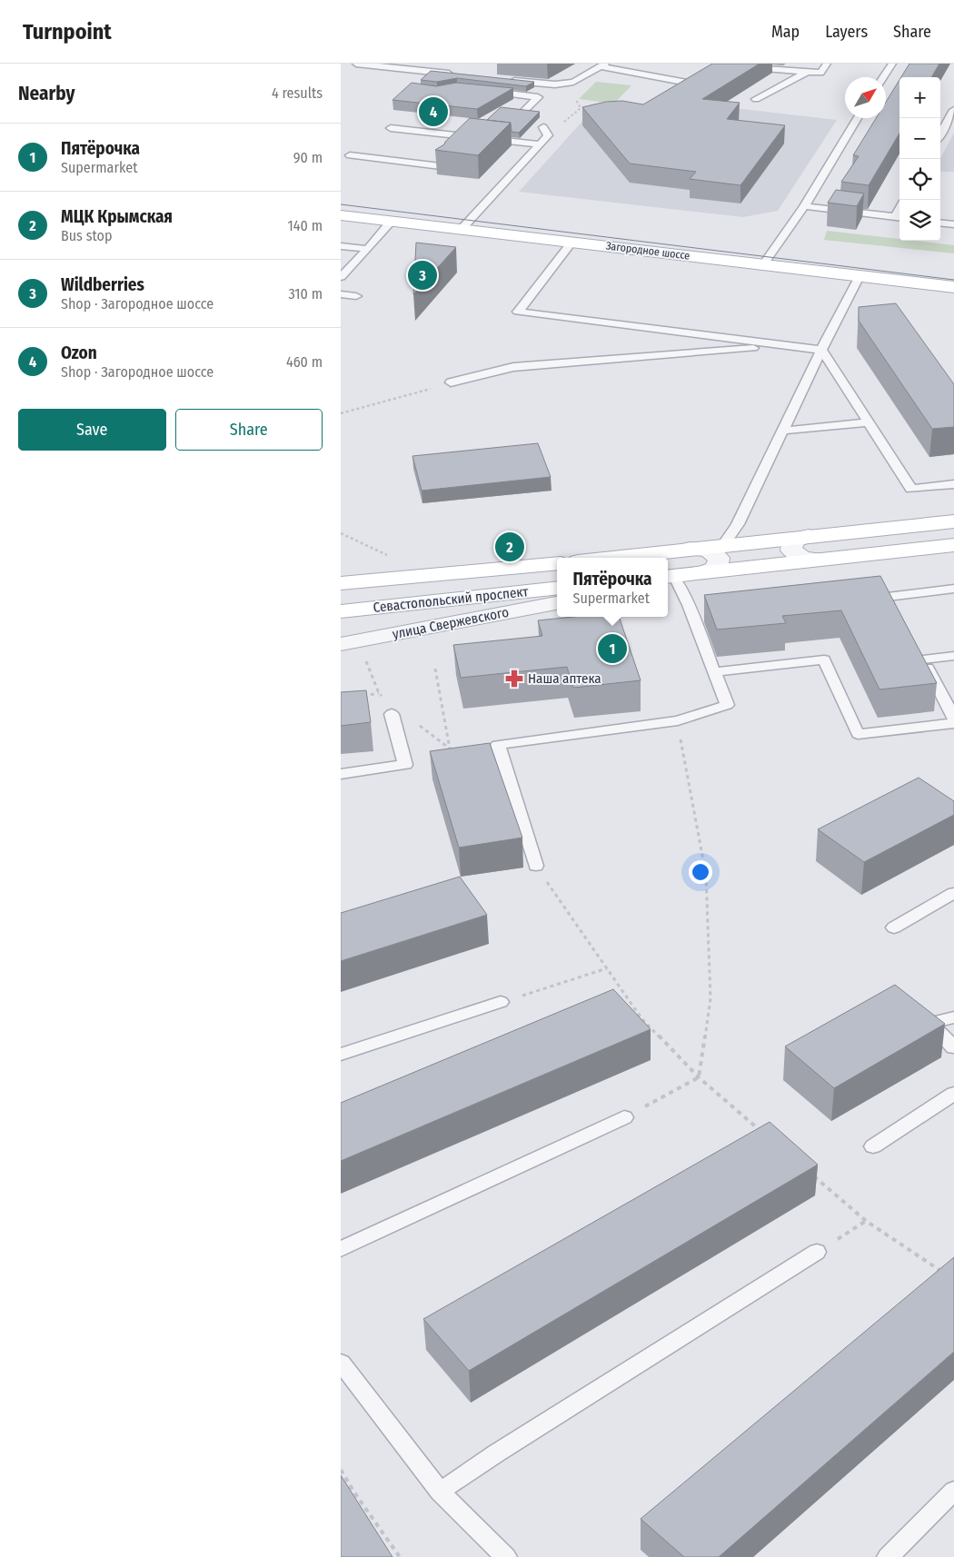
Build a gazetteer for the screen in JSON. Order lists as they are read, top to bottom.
{
  "streets": {
    "main road": ["Загородное шоссе", "Севастопольский проспект"],
    "street": ["улица Свержевского"]
  },
  "places": {
    "pharmacy": ["Наша аптека"]
  },
  "north": "top right",
  "page": {
    "header": "Turnpoint",
    "nav": ["Map", "Layers", "Share"],
    "heading": ["Nearby", "4 results"],
    "map_buttons": ["+", "−"],
    "pins": [
      "4",
      "3",
      "2",
      "1"
    ],
    "list": [
      {
        "mark": "1",
        "name": "Пятёрочка",
        "note": "Supermarket",
        "value": "90 m"
      },
      {
        "mark": "2",
        "name": "МЦК Крымская",
        "note": "Bus stop",
        "value": "140 m"
      },
      {
        "mark": "3",
        "name": "Wildberries",
        "note": "Shop · Загородное шоссе",
        "value": "310 m"
      },
      {
        "mark": "4",
        "name": "Ozon",
        "note": "Shop · Загородное шоссе",
        "value": "460 m"
      }
    ],
    "buttons": ["Save", "Share"],
    "popup": ["Пятёрочка", "Supermarket"]
  }
}
